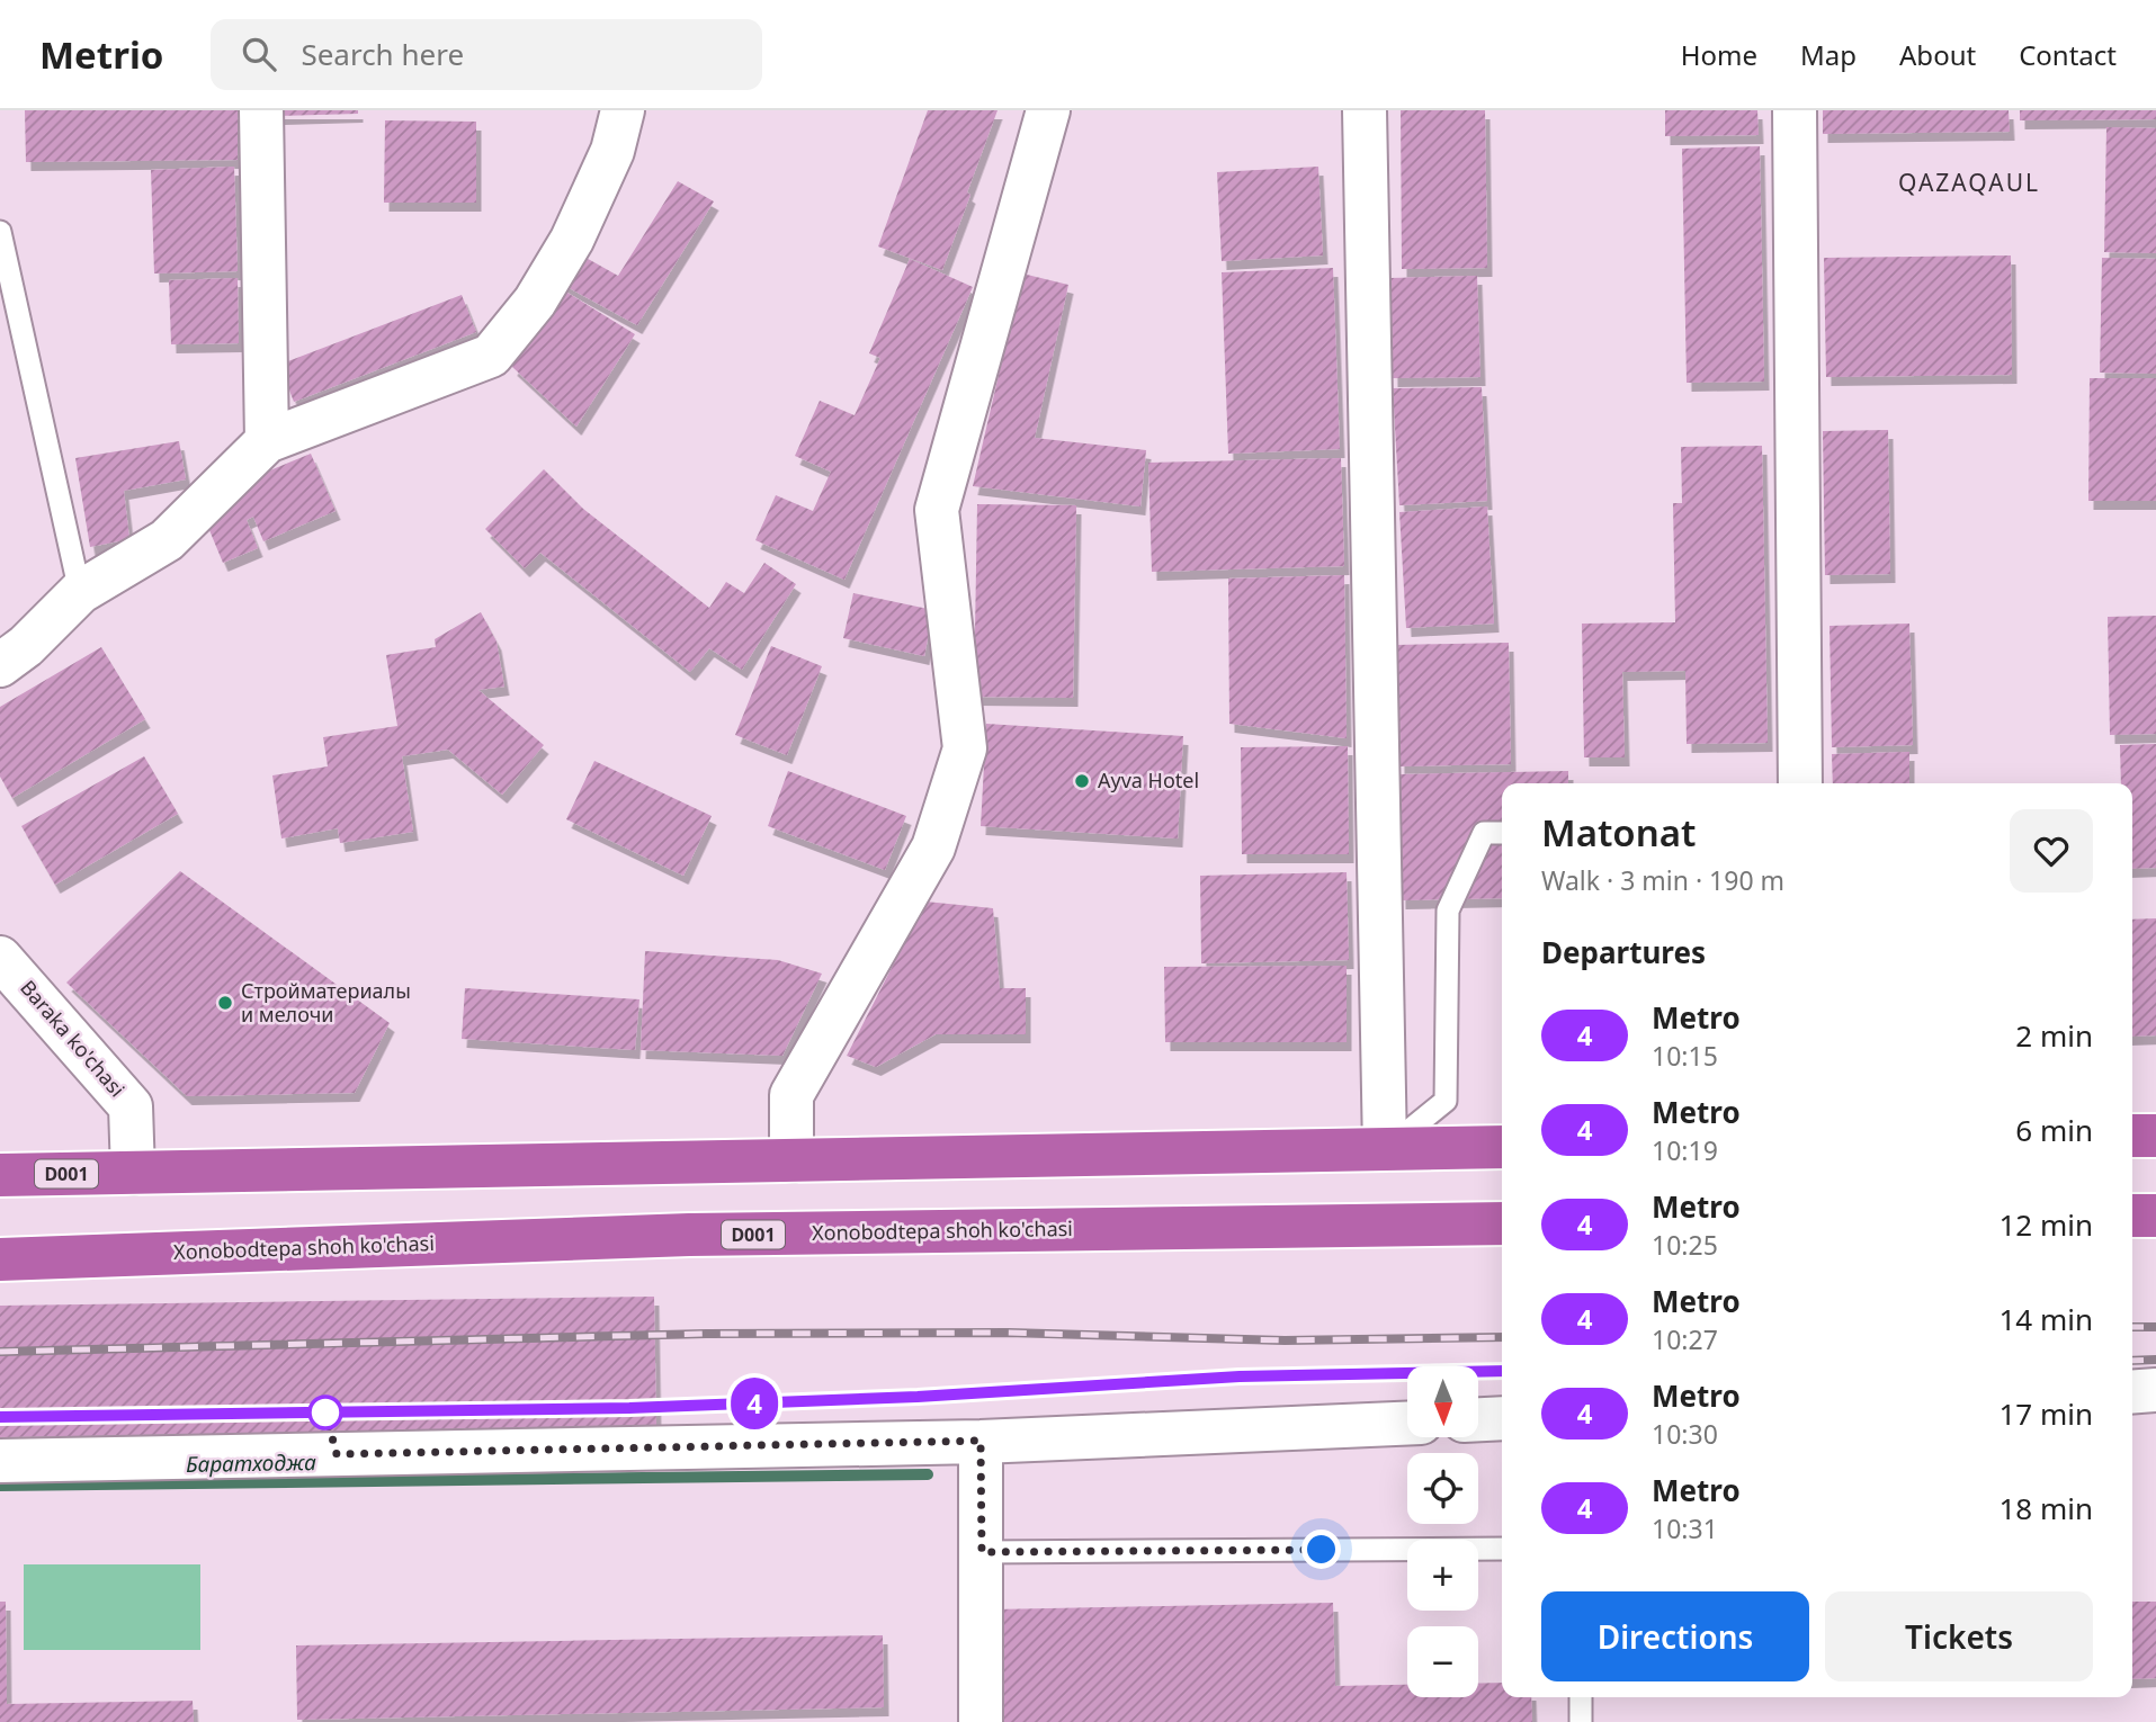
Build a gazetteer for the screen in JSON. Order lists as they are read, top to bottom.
{
  "streets": {
    "highway": ["D001", "Xonobodtepa shoh ko'chasi"],
    "street": ["Baraka ko'chasi"]
  },
  "crossings": [
    ["Baraka ko'chasi", "D001"]
  ],
  "districts": ["QAZAQAUL"],
  "water": ["Баратходжа"],
  "places": ["Ayva Hotel", "Стройматериалы и мелочи"],
  "lines": ["metro line 4"],
  "north": "bottom",
  "page": {
    "header": "Metrio",
    "search": "Search here",
    "nav": [
      "Home",
      "Map",
      "About",
      "Contact"
    ],
    "on_map": "4",
    "heading": [
      ["Matonat", "Walk · 3 min · 190 m"],
      "Departures"
    ],
    "list": [
      {
        "mark": "4",
        "name": "Metro",
        "note": "10:15",
        "value": "2 min"
      },
      {
        "mark": "4",
        "name": "Metro",
        "note": "10:19",
        "value": "6 min"
      },
      {
        "mark": "4",
        "name": "Metro",
        "note": "10:25",
        "value": "12 min"
      },
      {
        "mark": "4",
        "name": "Metro",
        "note": "10:27",
        "value": "14 min"
      },
      {
        "mark": "4",
        "name": "Metro",
        "note": "10:30",
        "value": "17 min"
      },
      {
        "mark": "4",
        "name": "Metro",
        "note": "10:31",
        "value": "18 min"
      }
    ],
    "map_buttons": ["+", "−"],
    "buttons": ["Directions", "Tickets"]
  }
}
